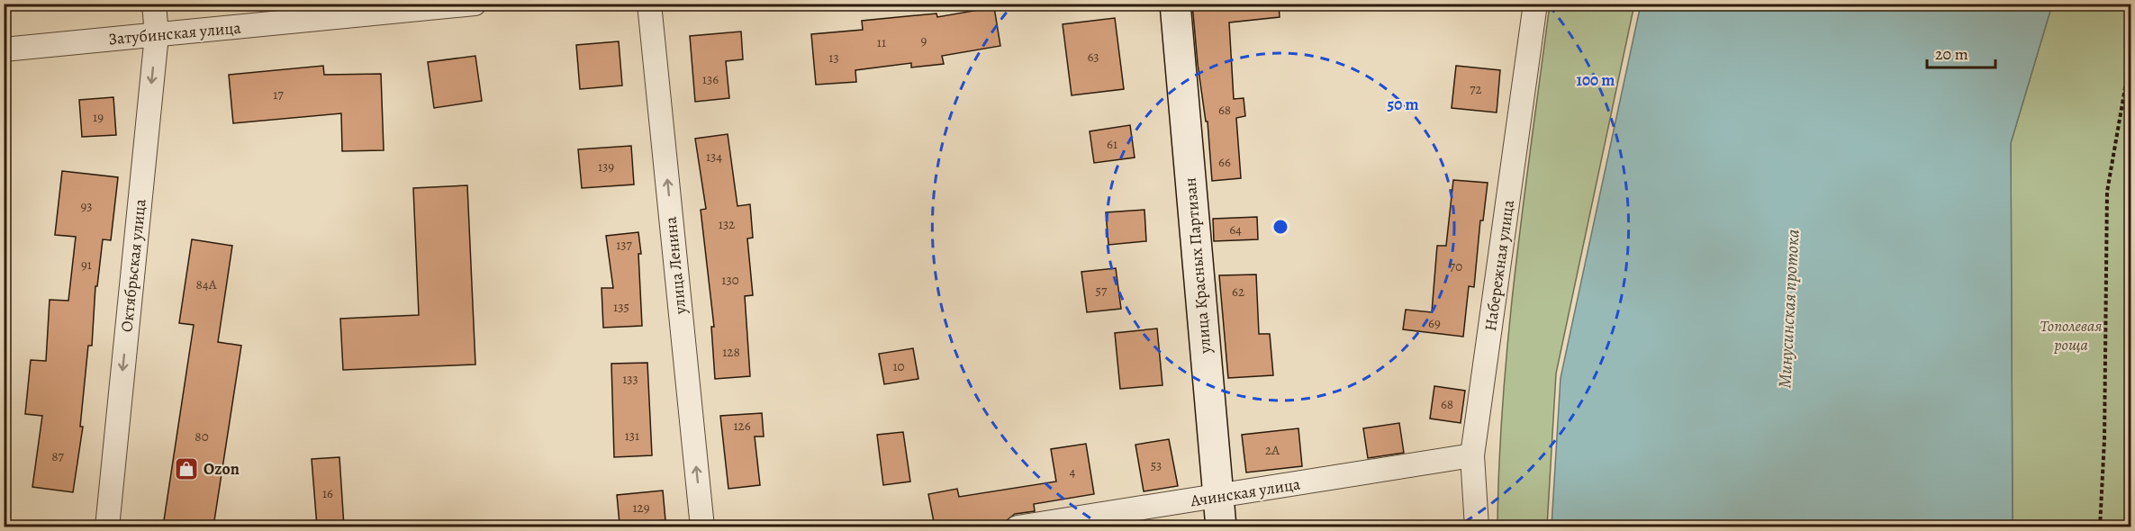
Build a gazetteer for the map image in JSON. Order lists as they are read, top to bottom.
{
  "streets": {
    "main road": ["улица Красных Партизан"],
    "street": [
      "Затубинская улица",
      "Октябрьская улица",
      "улица Ленина",
      "Набережная улица",
      "Ачинская улица"
    ]
  },
  "crossings": [
    ["Затубинская улица", "Октябрьская улица"],
    ["улица Красных Партизан", "Ачинская улица"],
    ["Набережная улица", "Ачинская улица"]
  ],
  "one_way": ["Октябрьская улица", "улица Ленина"],
  "water": ["Минусинская протока"],
  "parks": ["Тополевая роща"],
  "places": {
    "shop": ["Ozon"]
  },
  "house_numbers": [
    "9",
    "11",
    "63",
    "13",
    "136",
    "72",
    "17",
    "68",
    "19",
    "61",
    "134",
    "66",
    "139",
    "93",
    "132",
    "64",
    "137",
    "91",
    "70",
    "130",
    "84А",
    "57",
    "62",
    "135",
    "69",
    "128",
    "10",
    "133",
    "68",
    "126",
    "131",
    "80",
    "2А",
    "87",
    "53",
    "4",
    "16",
    "129"
  ],
  "scale_bar": "20 m",
  "rings": ["100 m", "50 m"]
}
